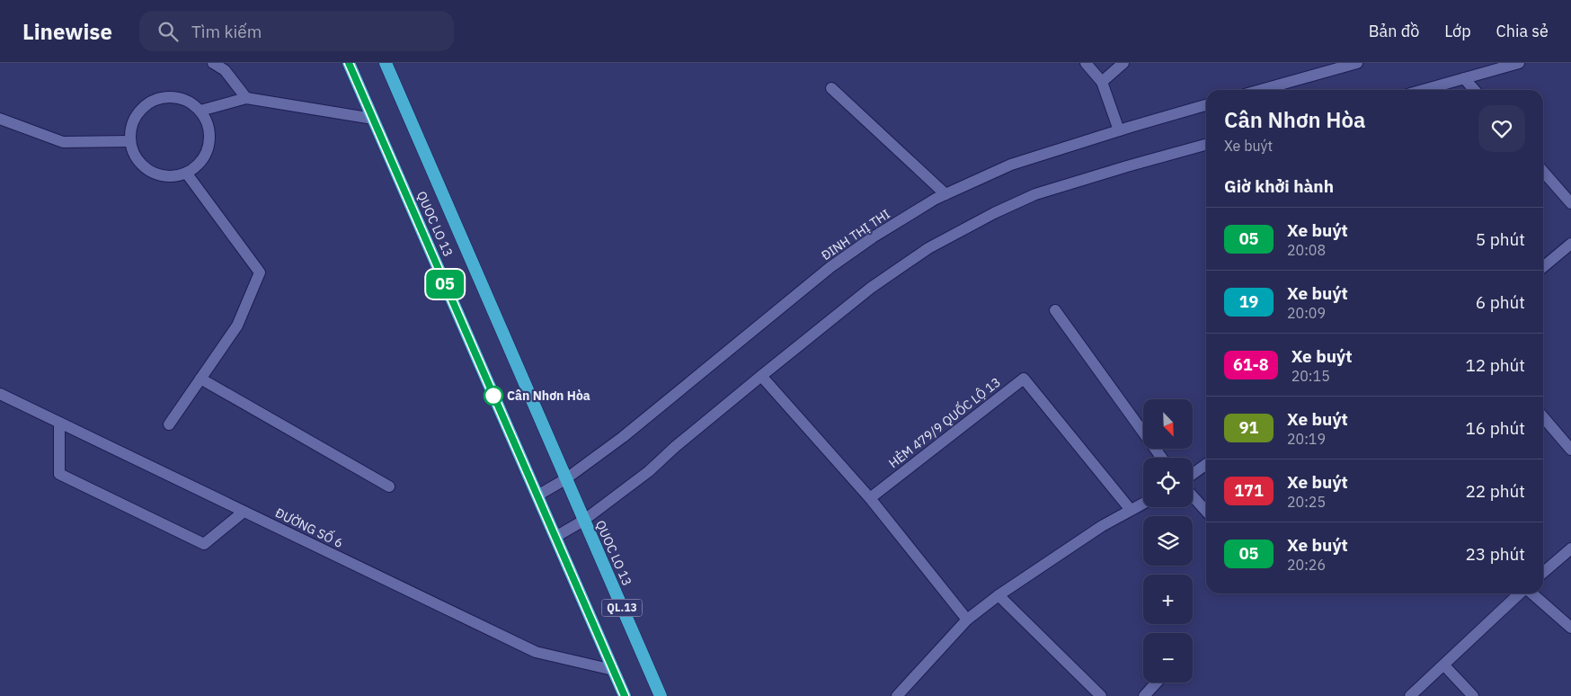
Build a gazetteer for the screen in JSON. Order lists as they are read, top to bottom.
{
  "streets": {
    "highway": ["QUOC LO 13", "QL.13"],
    "street": ["ĐINH THỊ THI", "HẺM 479/9 QUỐC LỘ 13", "ĐƯỜNG SỐ 6"]
  },
  "crossings": [
    ["QUOC LO 13", "ĐINH THỊ THI"],
    ["QUOC LO 13", "ĐƯỜNG SỐ 6"]
  ],
  "places": ["Cân Nhơn Hòa"],
  "lines": ["bus line 05"],
  "north": "bottom right",
  "page": {
    "header": "Linewise",
    "search": "Tìm kiếm",
    "nav": ["Bản đồ", "Lớp", "Chia sẻ"],
    "on_map": "05",
    "heading": [
      ["Cân Nhơn Hòa", "Xe buýt"],
      "Giờ khởi hành"
    ],
    "list": [
      {
        "mark": "05",
        "name": "Xe buýt",
        "note": "20:08",
        "value": "5 phút"
      },
      {
        "mark": "19",
        "name": "Xe buýt",
        "note": "20:09",
        "value": "6 phút"
      },
      {
        "mark": "61-8",
        "name": "Xe buýt",
        "note": "20:15",
        "value": "12 phút"
      },
      {
        "mark": "91",
        "name": "Xe buýt",
        "note": "20:19",
        "value": "16 phút"
      },
      {
        "mark": "171",
        "name": "Xe buýt",
        "note": "20:25",
        "value": "22 phút"
      },
      {
        "mark": "05",
        "name": "Xe buýt",
        "note": "20:26",
        "value": "23 phút"
      }
    ],
    "map_buttons": ["+", "−"]
  }
}
